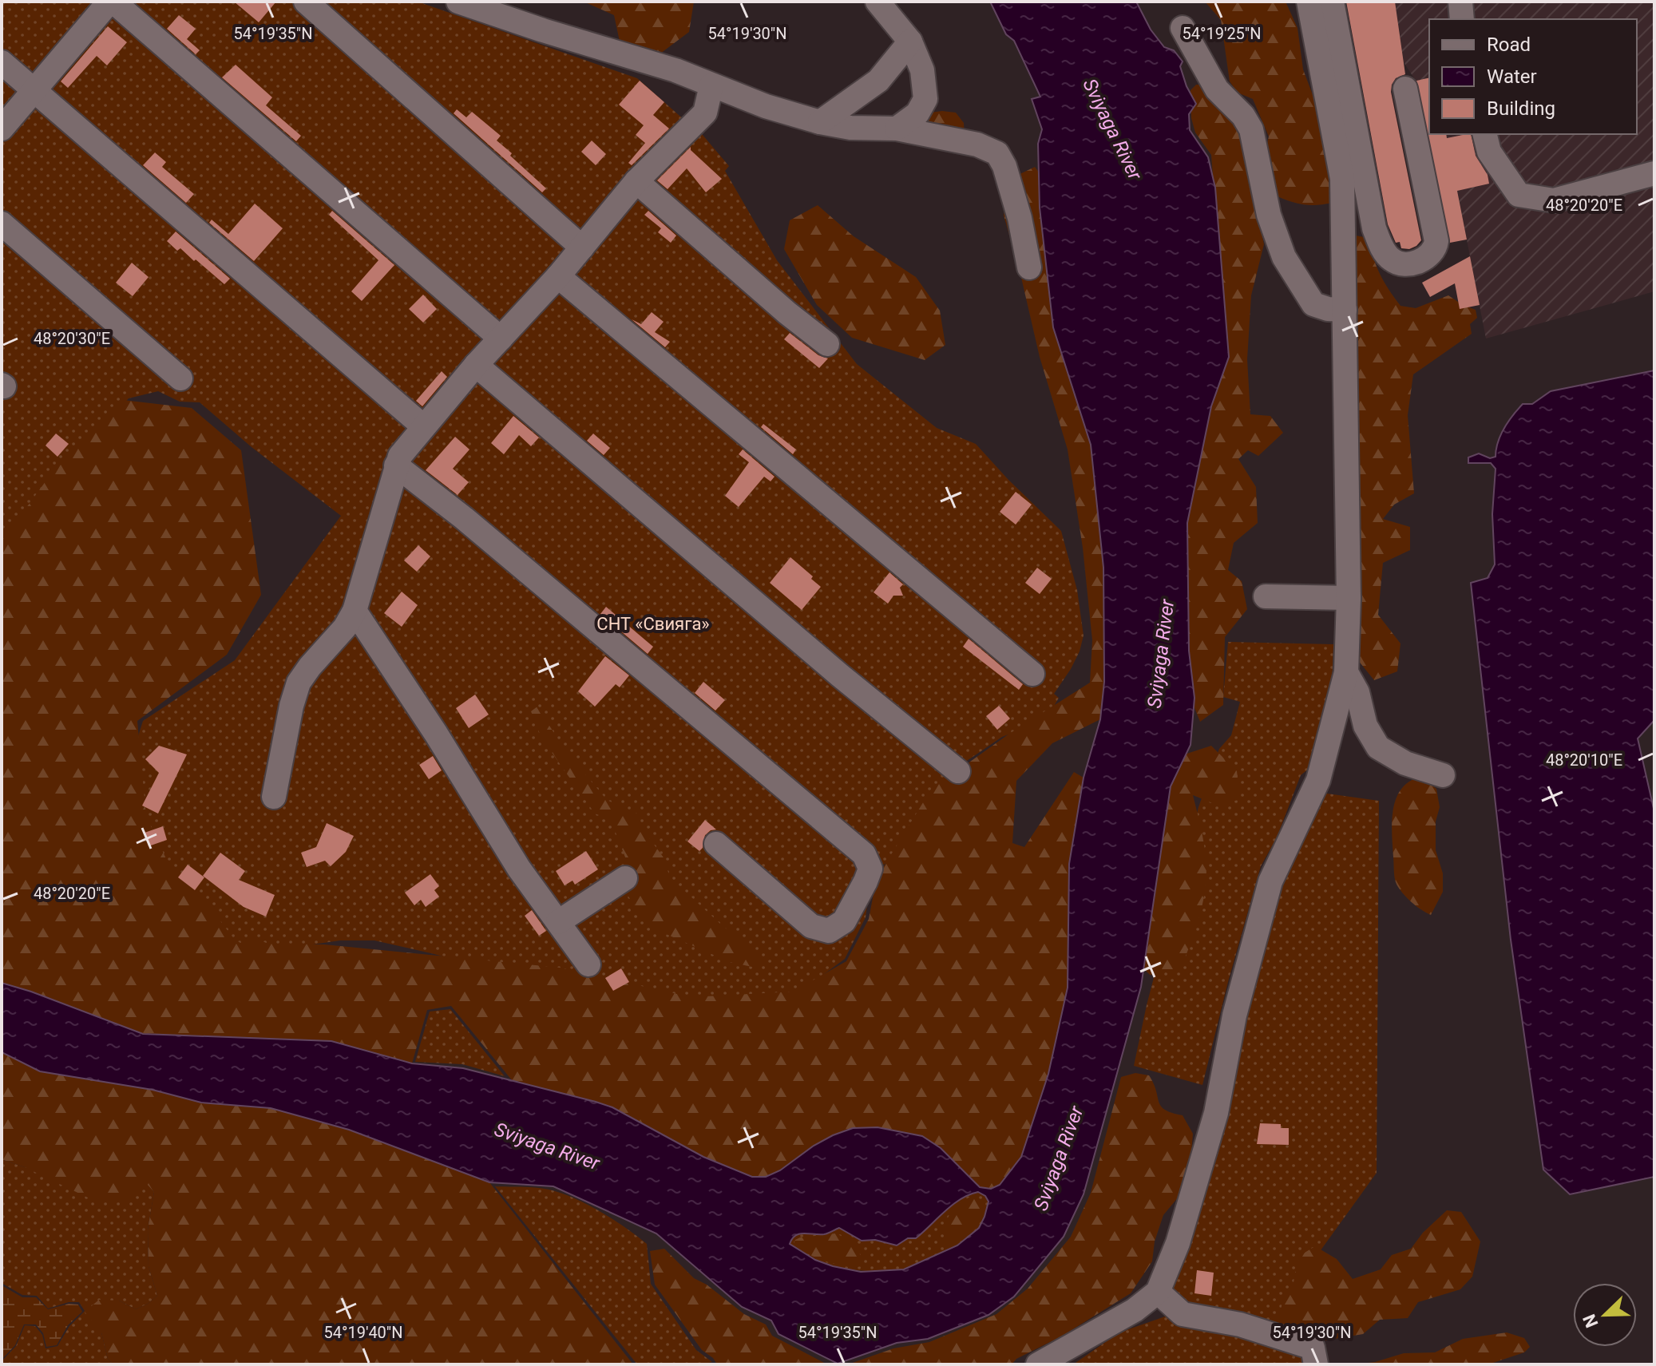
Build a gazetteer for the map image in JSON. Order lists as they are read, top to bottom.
{
  "water": ["Sviyaga River"],
  "parks": ["СНТ «Свияга»"],
  "legend": ["Road", "Water", "Building"],
  "north": "bottom left",
  "coordinates": [
    "54°19'35\"N",
    "54°19'30\"N",
    "54°19'25\"N",
    "48°20'20\"E",
    "48°20'30\"E",
    "48°20'10\"E",
    "54°19'40\"N"
  ]
}
